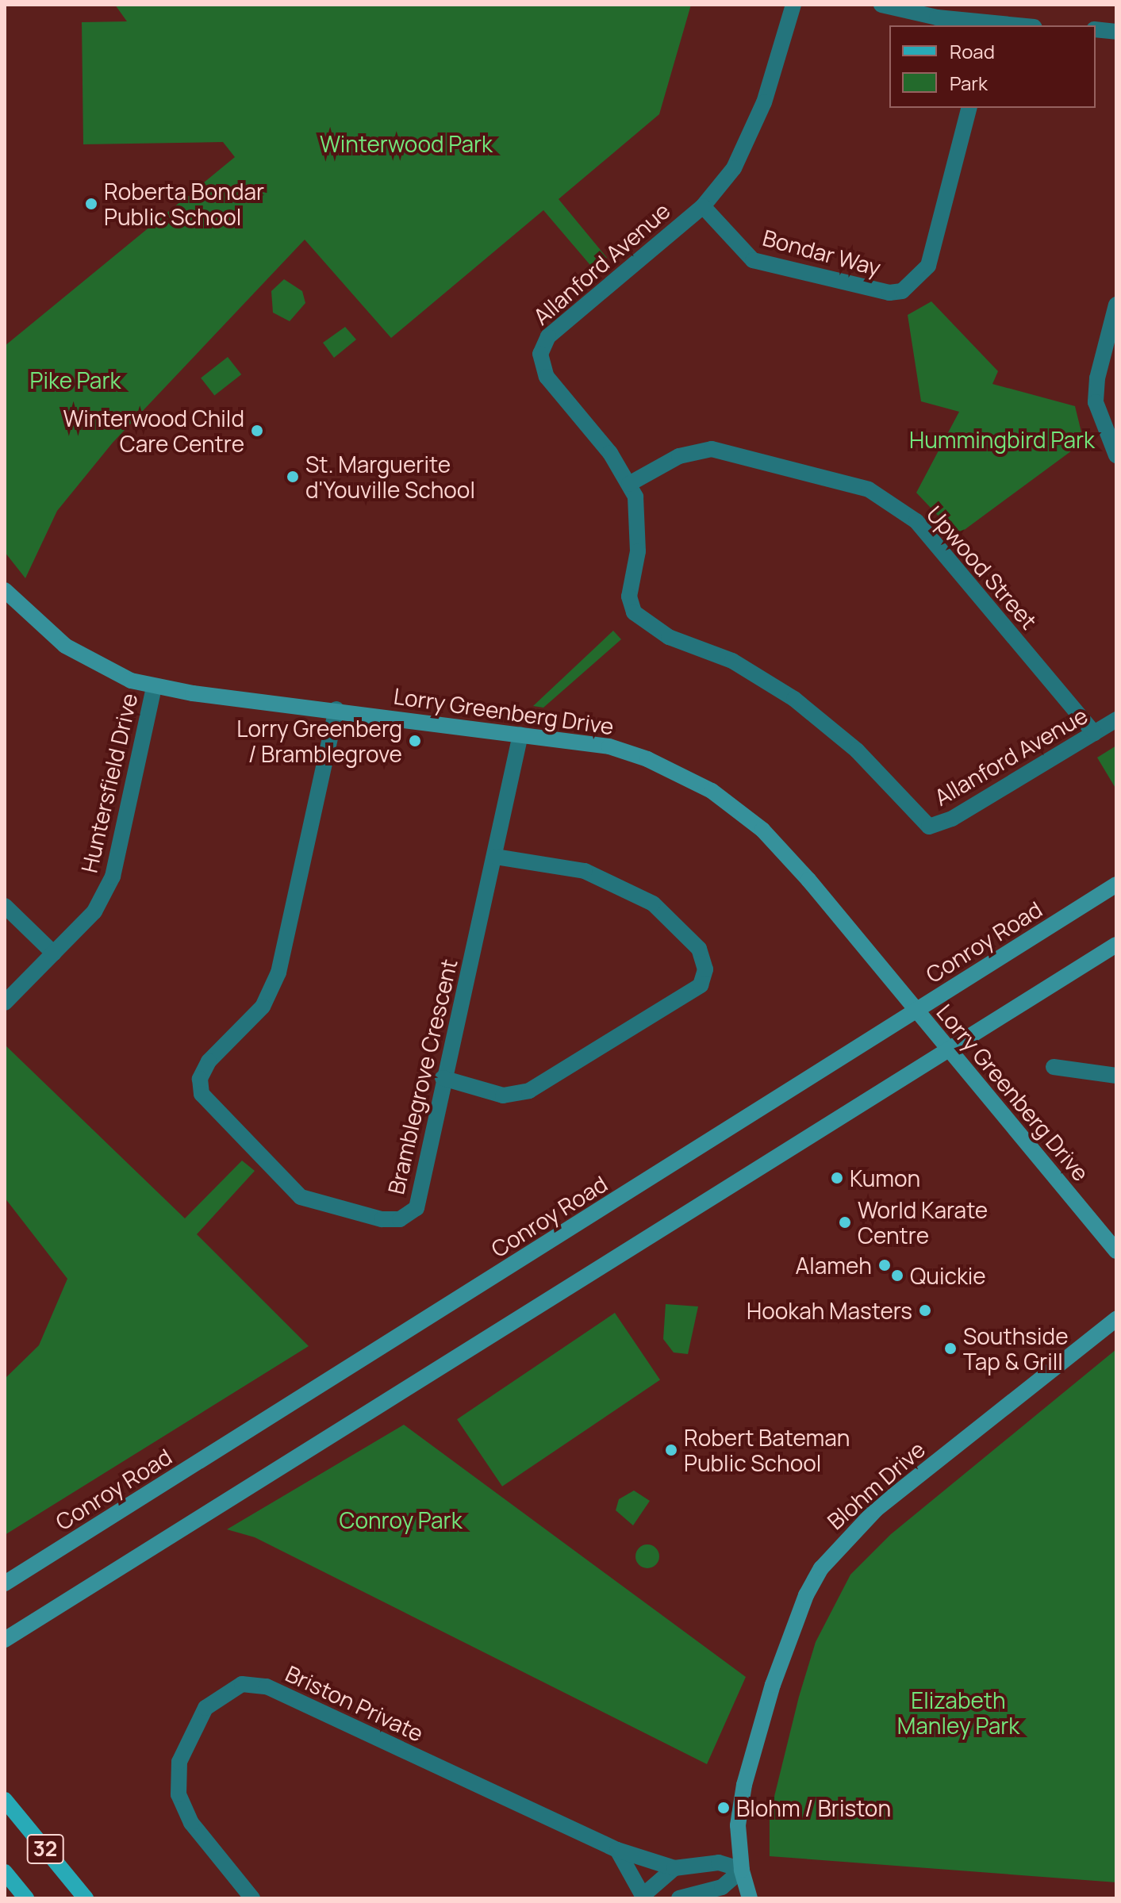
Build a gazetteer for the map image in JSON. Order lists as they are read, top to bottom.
{
  "streets": {
    "main road": [
      "Lorry Greenberg Drive",
      "Conroy Road",
      "Blohm Drive",
      "32"
    ],
    "street": [
      "Bondar Way",
      "Allanford Avenue",
      "Upwood Street",
      "Huntersfield Drive",
      "Bramblegrove Crescent",
      "Briston Private"
    ]
  },
  "crossings": [
    ["Bondar Way", "Allanford Avenue"],
    ["Allanford Avenue", "Upwood Street"],
    ["Lorry Greenberg Drive", "Huntersfield Drive"],
    ["Lorry Greenberg Drive", "Conroy Road"],
    ["Lorry Greenberg Drive", "Bramblegrove Crescent"],
    ["Blohm Drive", "Briston Private"]
  ],
  "parks": [
    "Winterwood Park",
    "Pike Park",
    "Hummingbird Park",
    "Conroy Park",
    "Elizabeth Manley Park"
  ],
  "places": [
    "Roberta Bondar Public School",
    "Winterwood Child Care Centre",
    "St. Marguerite d'Youville School",
    "Lorry Greenberg / Bramblegrove",
    "Kumon",
    "World Karate Centre",
    "Alameh",
    "Quickie",
    "Hookah Masters",
    "Southside Tap & Grill",
    "Robert Bateman Public School",
    "Blohm / Briston"
  ],
  "legend": ["Road", "Park"]
}
